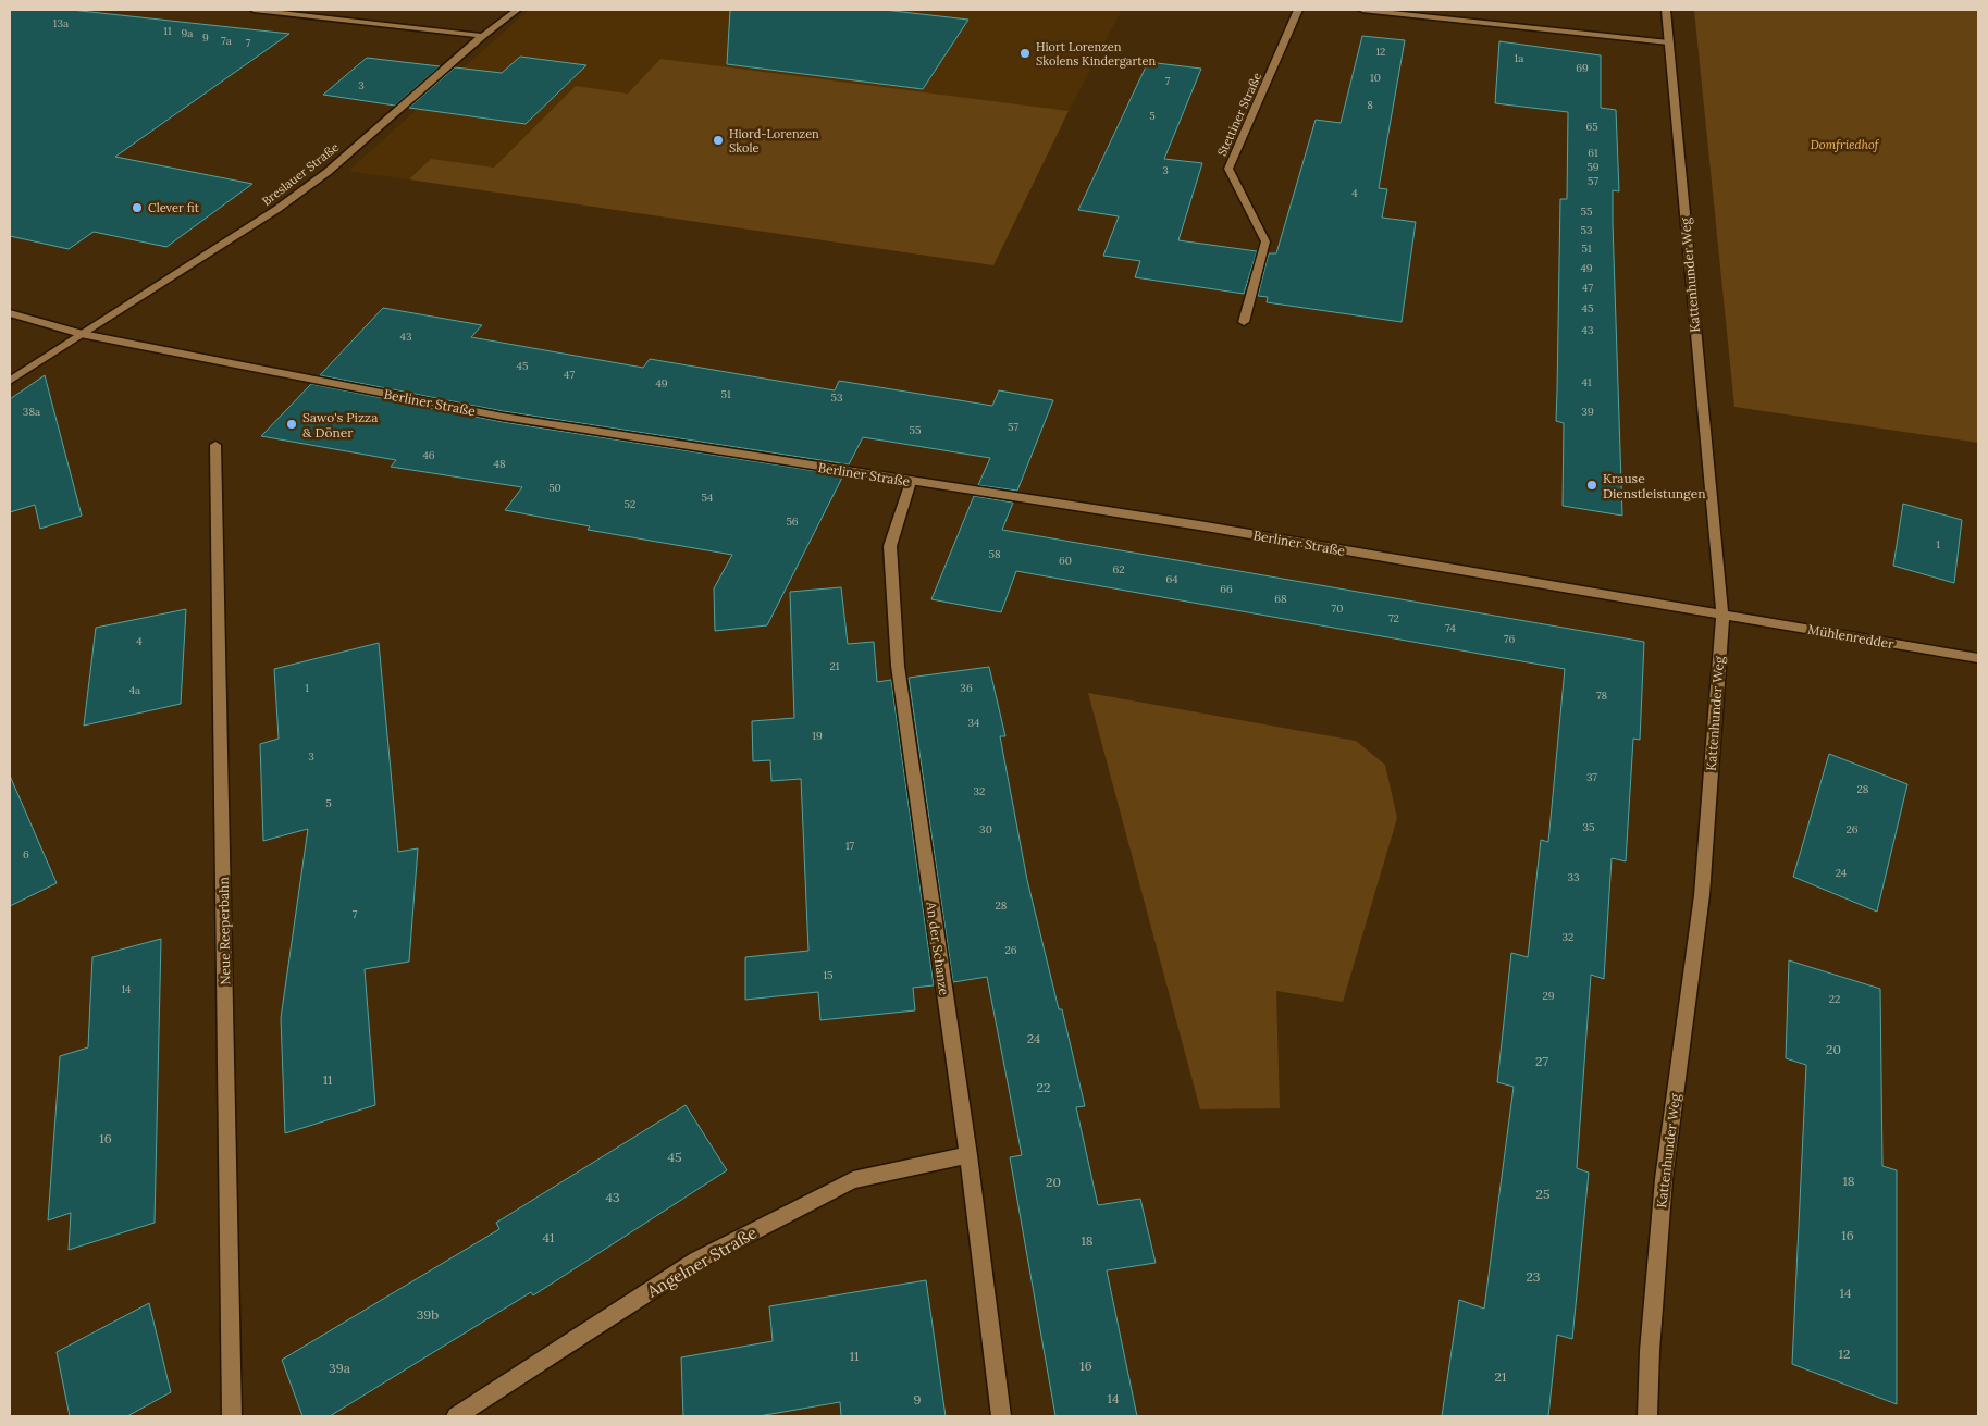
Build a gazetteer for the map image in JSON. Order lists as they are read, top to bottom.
{
  "streets": {
    "street": [
      "Stettiner Straße",
      "Breslauer Straße",
      "Kattenhunder Weg",
      "Berliner Straße",
      "Mühlenredder",
      "Neue Reeperbahn",
      "An der Schanze",
      "Angelner Straße"
    ]
  },
  "crossings": [
    ["Breslauer Straße", "Berliner Straße"],
    ["Kattenhunder Weg", "Berliner Straße"],
    ["Kattenhunder Weg", "Mühlenredder"],
    ["Berliner Straße", "Mühlenredder"],
    ["Berliner Straße", "An der Schanze"],
    ["An der Schanze", "Angelner Straße"]
  ],
  "parks": ["Domfriedhof"],
  "places": [
    "Hiort Lorenzen Skolens Kindergarten",
    "Hiord-Lorenzen Skole",
    "Clever fit",
    "Sawo's Pizza & Döner",
    "Krause Dienstleistungen"
  ],
  "house_numbers": [
    "13a",
    "11",
    "9a",
    "9",
    "7a",
    "7",
    "12",
    "1a",
    "69",
    "10",
    "7",
    "3",
    "8",
    "5",
    "65",
    "61",
    "59",
    "3",
    "57",
    "4",
    "55",
    "53",
    "51",
    "49",
    "47",
    "45",
    "43",
    "43",
    "45",
    "47",
    "41",
    "49",
    "51",
    "53",
    "38a",
    "39",
    "57",
    "55",
    "46",
    "48",
    "50",
    "54",
    "52",
    "56",
    "1",
    "58",
    "60",
    "62",
    "64",
    "66",
    "68",
    "70",
    "72",
    "74",
    "76",
    "4",
    "21",
    "1",
    "36",
    "4a",
    "78",
    "34",
    "19",
    "3",
    "37",
    "28",
    "32",
    "5",
    "35",
    "30",
    "26",
    "17",
    "6",
    "24",
    "33",
    "28",
    "7",
    "32",
    "26",
    "15",
    "14",
    "29",
    "22",
    "24",
    "20",
    "27",
    "11",
    "22",
    "16",
    "45",
    "18",
    "20",
    "25",
    "43",
    "16",
    "41",
    "18",
    "23",
    "14",
    "39b",
    "12",
    "11",
    "16",
    "39a",
    "21",
    "14",
    "9"
  ]
}
